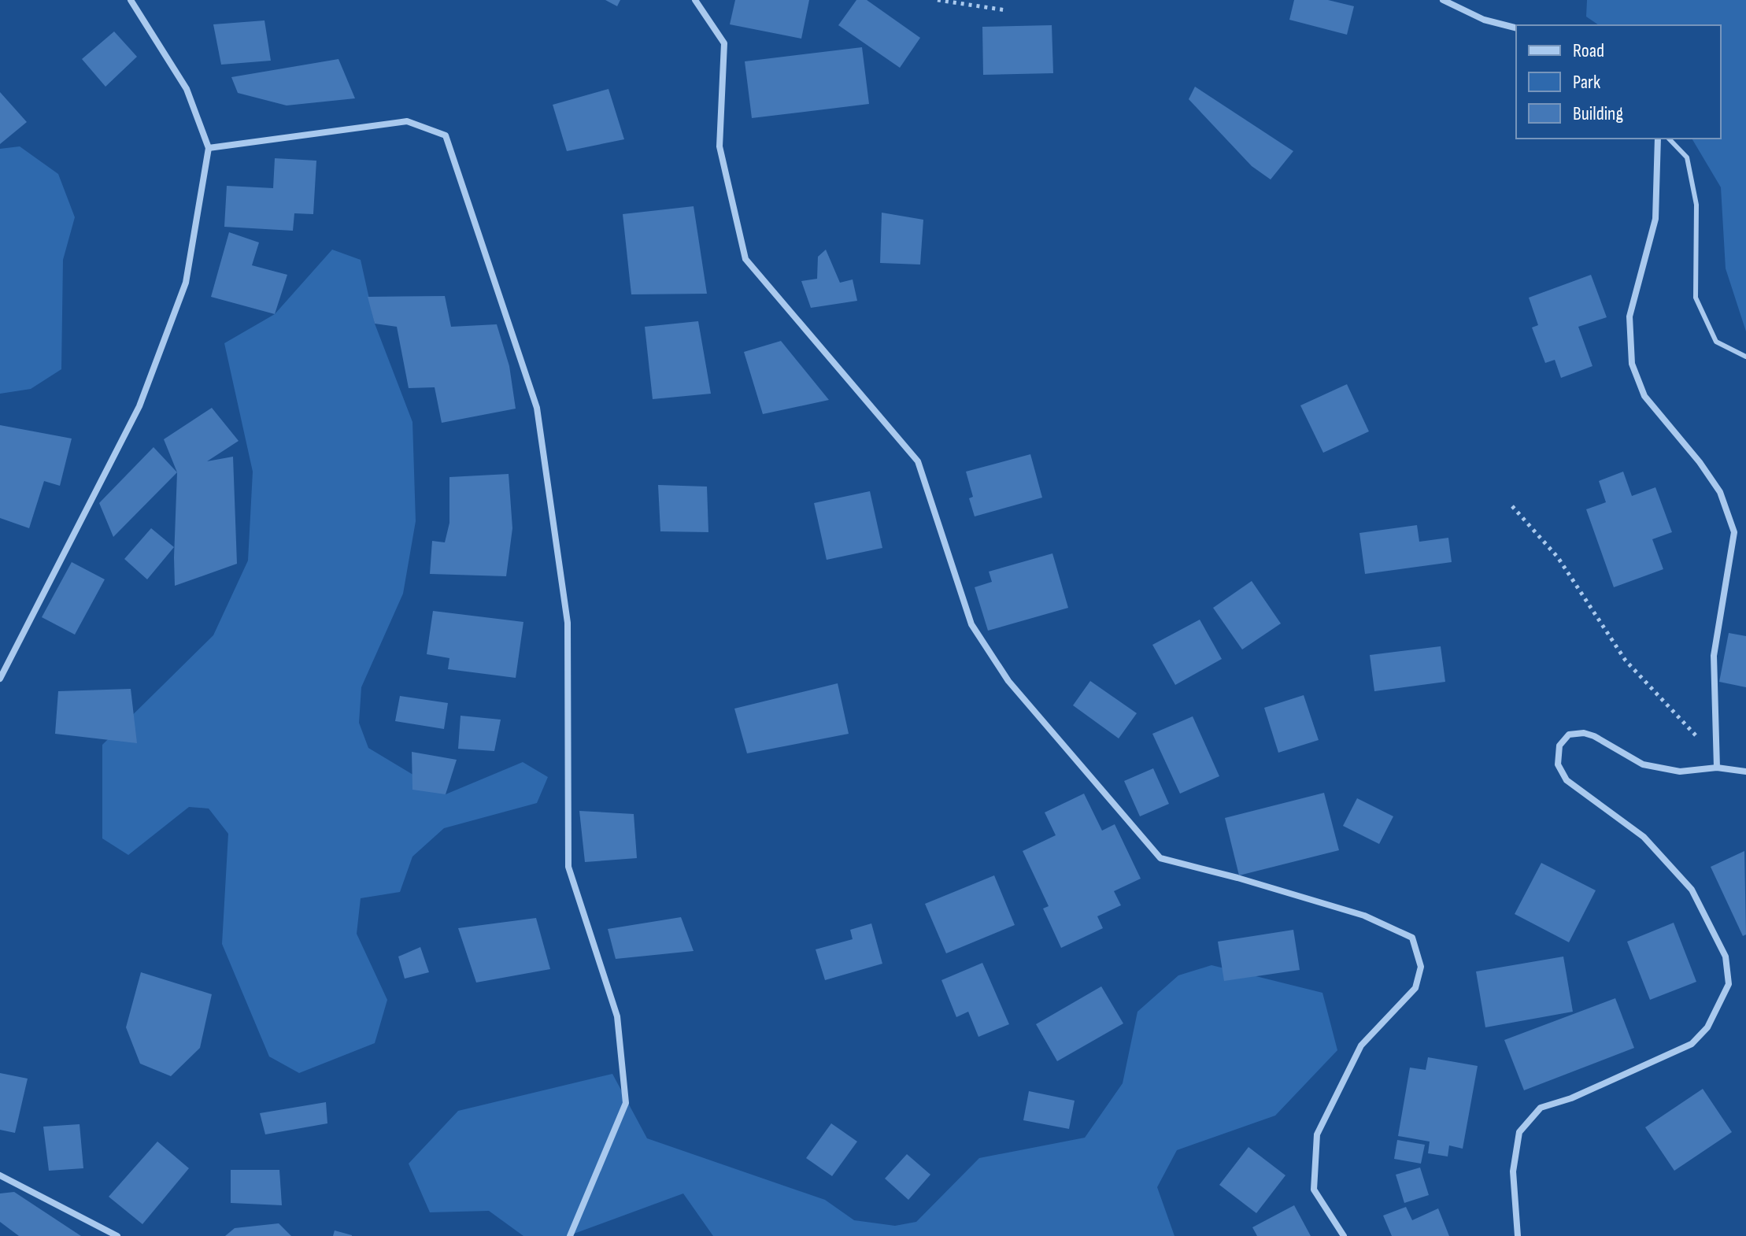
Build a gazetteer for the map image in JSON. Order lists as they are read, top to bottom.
{
  "legend": ["Road", "Park", "Building"]
}
